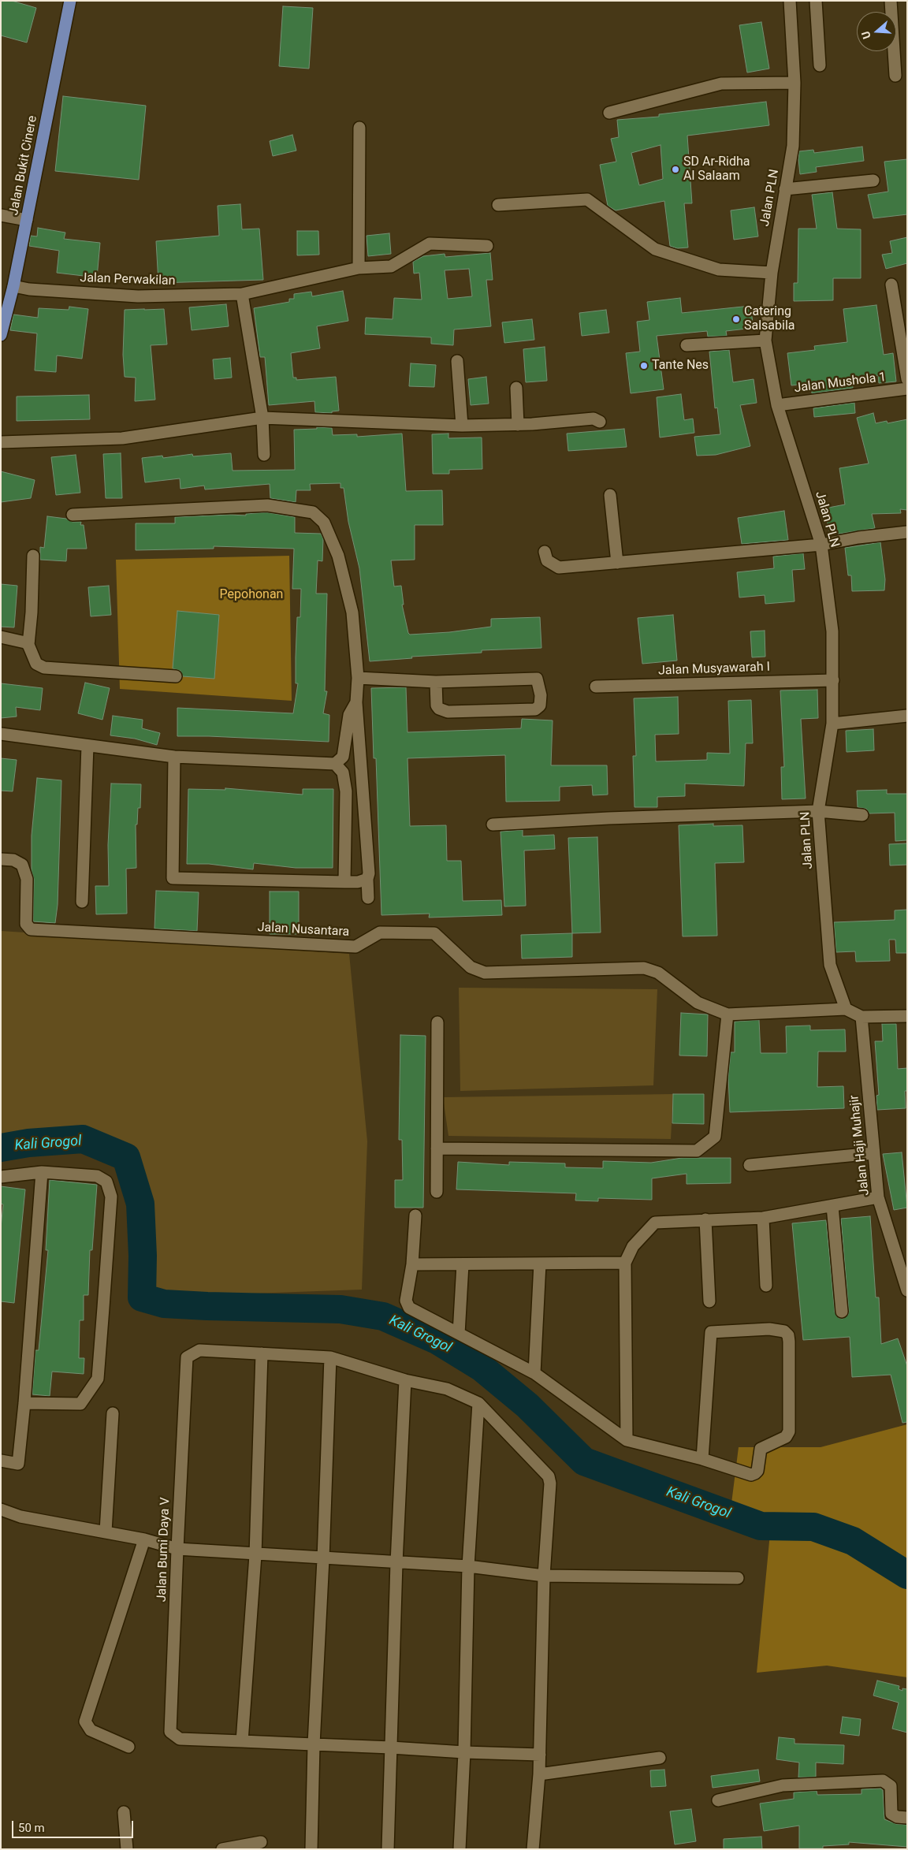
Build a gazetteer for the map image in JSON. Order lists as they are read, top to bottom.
{
  "streets": {
    "main road": ["Jalan Bukit Cinere"],
    "street": [
      "Jalan PLN",
      "Jalan Perwakilan",
      "Jalan Mushola 1",
      "Jalan Musyawarah I",
      "Jalan Nusantara",
      "Jalan Haji Muhajir",
      "Jalan Bumi Daya V"
    ]
  },
  "crossings": [
    ["Jalan Bukit Cinere", "Jalan Perwakilan"],
    ["Jalan PLN", "Jalan Mushola 1"],
    ["Jalan PLN", "Jalan Musyawarah I"]
  ],
  "water": ["Kali Grogol"],
  "parks": ["Pepohonan"],
  "places": ["SD Ar-Ridha Al Salaam", "Catering Salsabila", "Tante Nes"],
  "scale_bar": "50 m",
  "north": "left"
}
